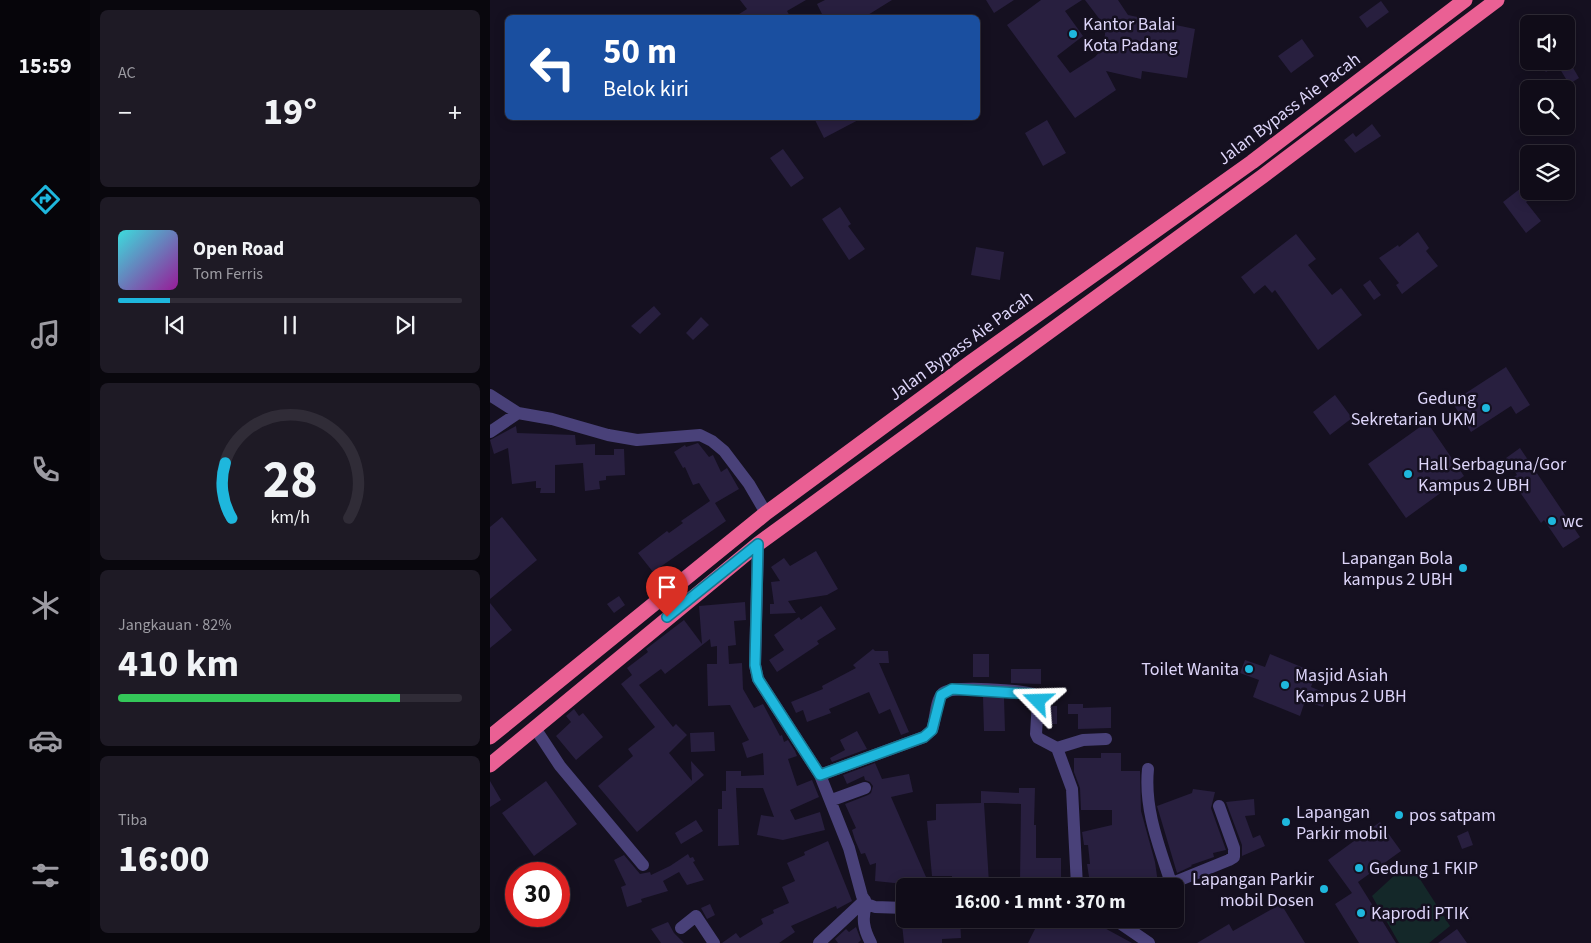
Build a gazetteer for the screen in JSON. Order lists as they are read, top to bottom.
{
  "streets": {
    "highway": ["Jalan Bypass Aie Pacah"]
  },
  "places": [
    "Kantor Balai Kota Padang",
    "Gedung Sekretarian UKM",
    "Hall Serbaguna/Gor Kampus 2 UBH",
    "wc",
    "Lapangan Bola kampus 2 UBH",
    "Toilet Wanita",
    "Masjid Asiah Kampus 2 UBH",
    "pos satpam",
    "Lapangan Parkir mobil",
    "Gedung 1 FKIP",
    "Lapangan Parkir mobil Dosen",
    "Kaprodi PTIK"
  ],
  "page": {
    "tabs": "15:59",
    "tile": [
      "AC",
      ["Jangkauan · 82%", "410 km"],
      ["Tiba", "16:00"]
    ],
    "turn": ["50 m", "Belok kiri"],
    "heat": ["−", "19°", "+"],
    "song": ["Open Road", "Tom Ferris"],
    "limit": "30",
    "trip": "16:00 · 1 mnt · 370 m",
    "gauge": ["28", "km/h"]
  }
}
